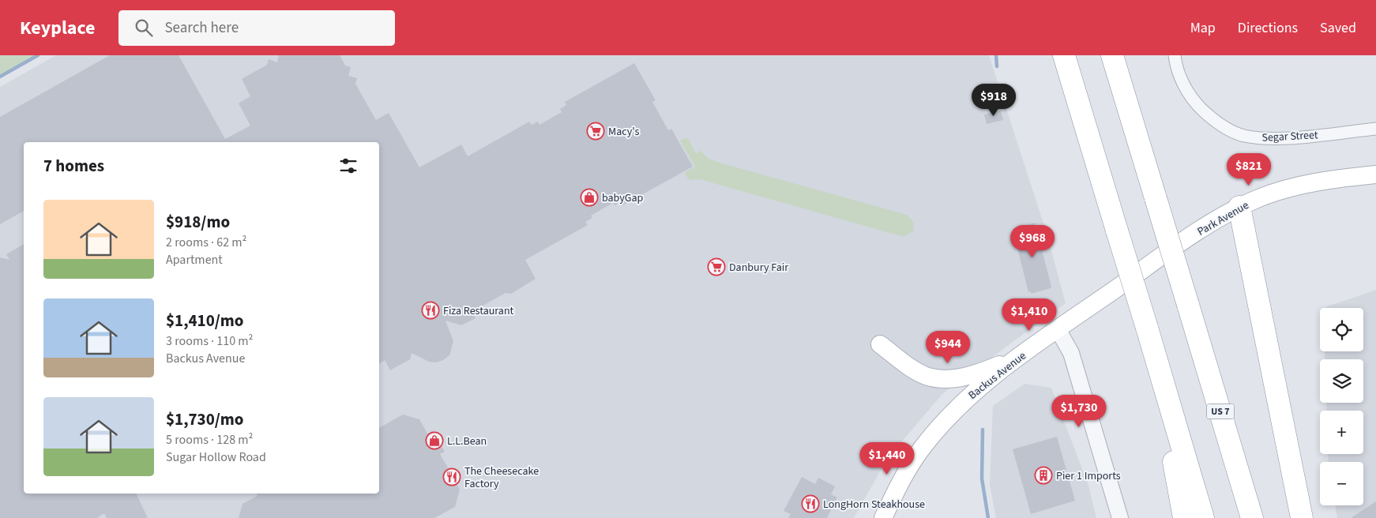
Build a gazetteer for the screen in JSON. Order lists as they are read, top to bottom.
{
  "streets": {
    "highway": ["US 7"],
    "main road": ["Park Avenue", "Backus Avenue"],
    "street": ["Segar Street"]
  },
  "crossings": [
    ["Park Avenue", "Backus Avenue"]
  ],
  "places": {
    "supermarket": ["Macy's", "Danbury Fair"],
    "shop": ["babyGap", "L.L.Bean"],
    "restaurant": ["Fiza Restaurant", "The Cheesecake Factory", "LongHorn Steakhouse"],
    "building": ["Pier 1 Imports"]
  },
  "page": {
    "header": "Keyplace",
    "search": "Search here",
    "nav": ["Map", "Directions", "Saved"],
    "price": [
      "$918",
      "$821",
      "$968",
      "$1,410",
      "$944",
      "$1,730",
      "$1,440"
    ],
    "heading": "7 homes",
    "list": [
      {
        "name": "$918/mo",
        "note": "2 rooms · 62 m² · Apartment"
      },
      {
        "name": "$1,410/mo",
        "note": "3 rooms · 110 m² · Backus Avenue"
      },
      {
        "name": "$1,730/mo",
        "note": "5 rooms · 128 m² · Sugar Hollow Road"
      }
    ],
    "map_buttons": ["+", "−"]
  }
}
